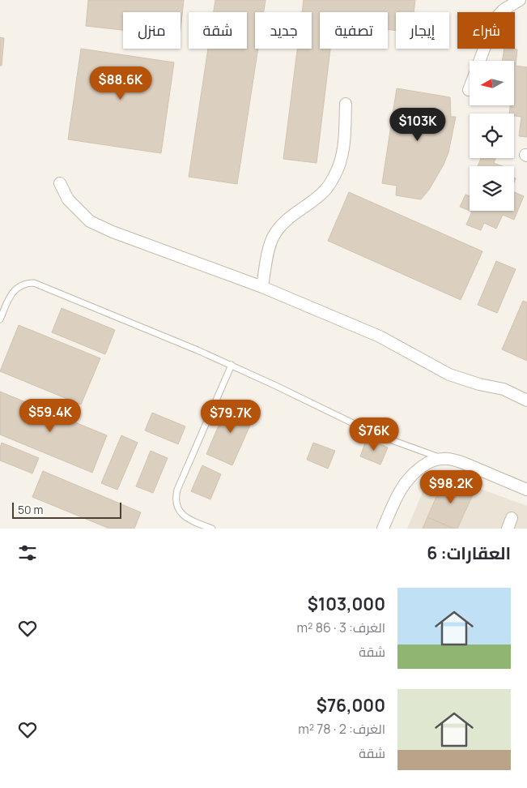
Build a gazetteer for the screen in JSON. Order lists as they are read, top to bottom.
{
  "scale_bar": "50 m",
  "north": "left",
  "page": {
    "chip": [
      "شراء",
      "إيجار",
      "تصفية",
      "جديد",
      "شقة",
      "منزل"
    ],
    "price": [
      "$88.6K",
      "$103K",
      "$59.4K",
      "$79.7K",
      "$76K",
      "$98.2K"
    ],
    "scale": "50 m",
    "heading": "العقارات: 6",
    "list": [
      {
        "name": "$103,000",
        "note": "الغرف: 3 · 86 m² · شقة"
      },
      {
        "name": "$76,000",
        "note": "الغرف: 2 · 78 m² · شقة"
      }
    ]
  }
}
